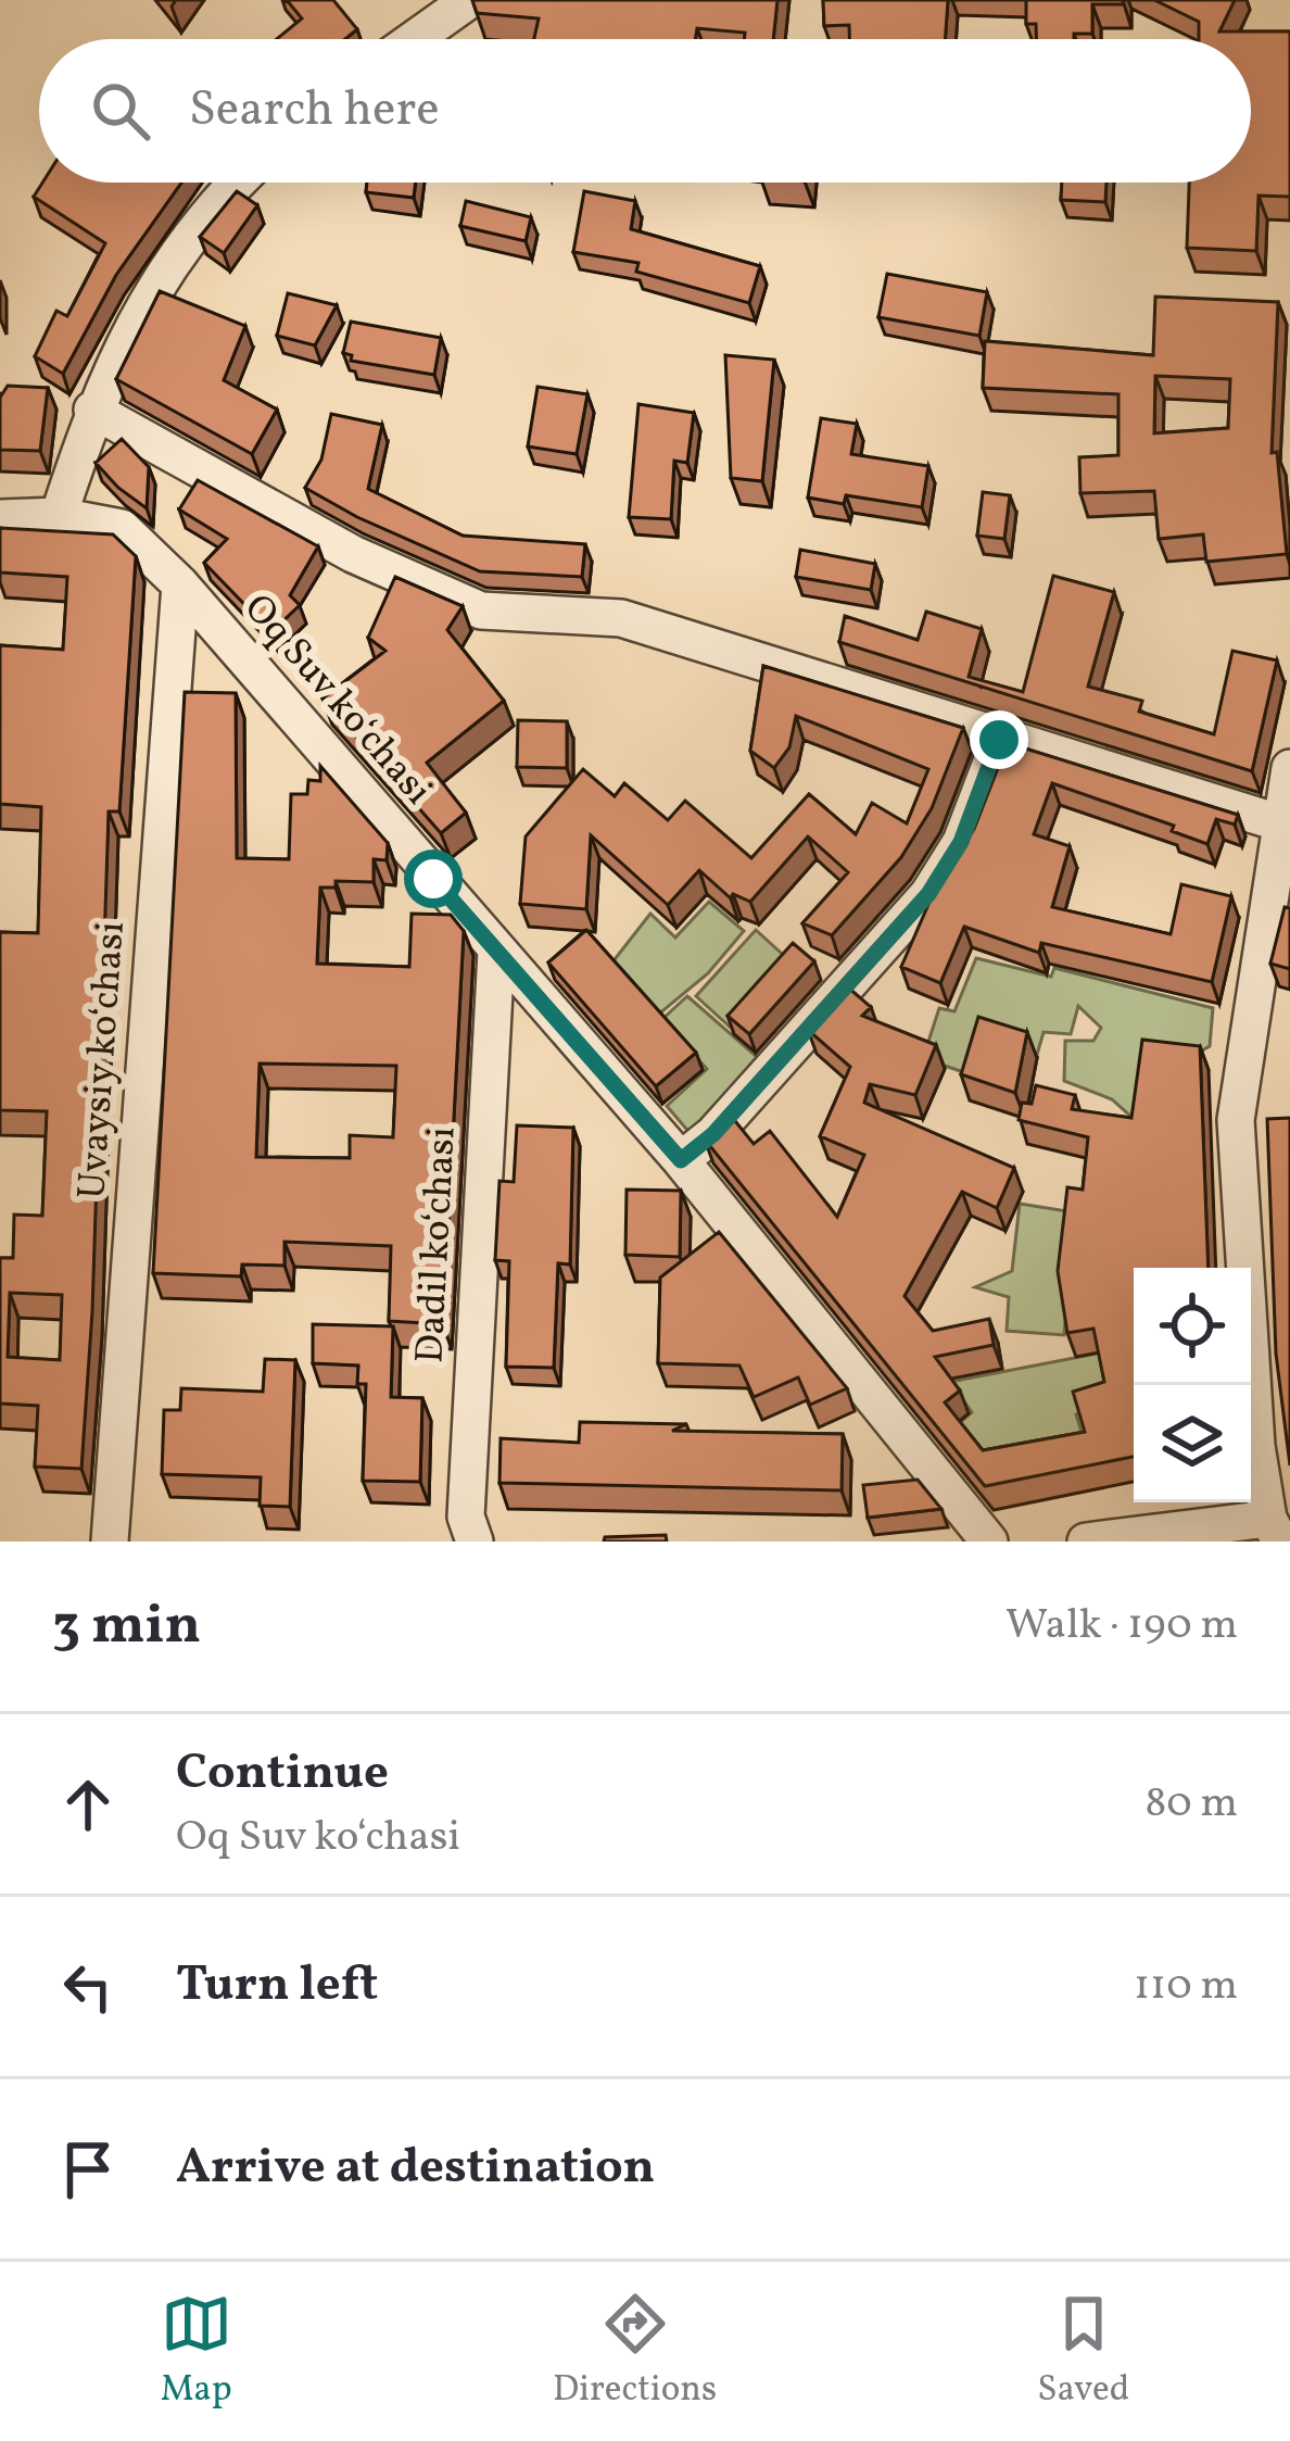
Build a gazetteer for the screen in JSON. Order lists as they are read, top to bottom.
{
  "streets": {
    "street": ["Oq Suv koʻchasi", "Uvaysiy koʻchasi", "Dadil koʻchasi"]
  },
  "crossings": [
    ["Oq Suv koʻchasi", "Uvaysiy koʻchasi"],
    ["Oq Suv koʻchasi", "Dadil koʻchasi"]
  ],
  "page": {
    "search": "Search here",
    "heading": ["3 min", "Walk · 190 m"],
    "list": [
      ["Continue", "Oq Suv koʻchasi", "80 m"],
      ["Turn left", "110 m"],
      "Arrive at destination"
    ],
    "nav": ["Map", "Directions", "Saved"]
  }
}
